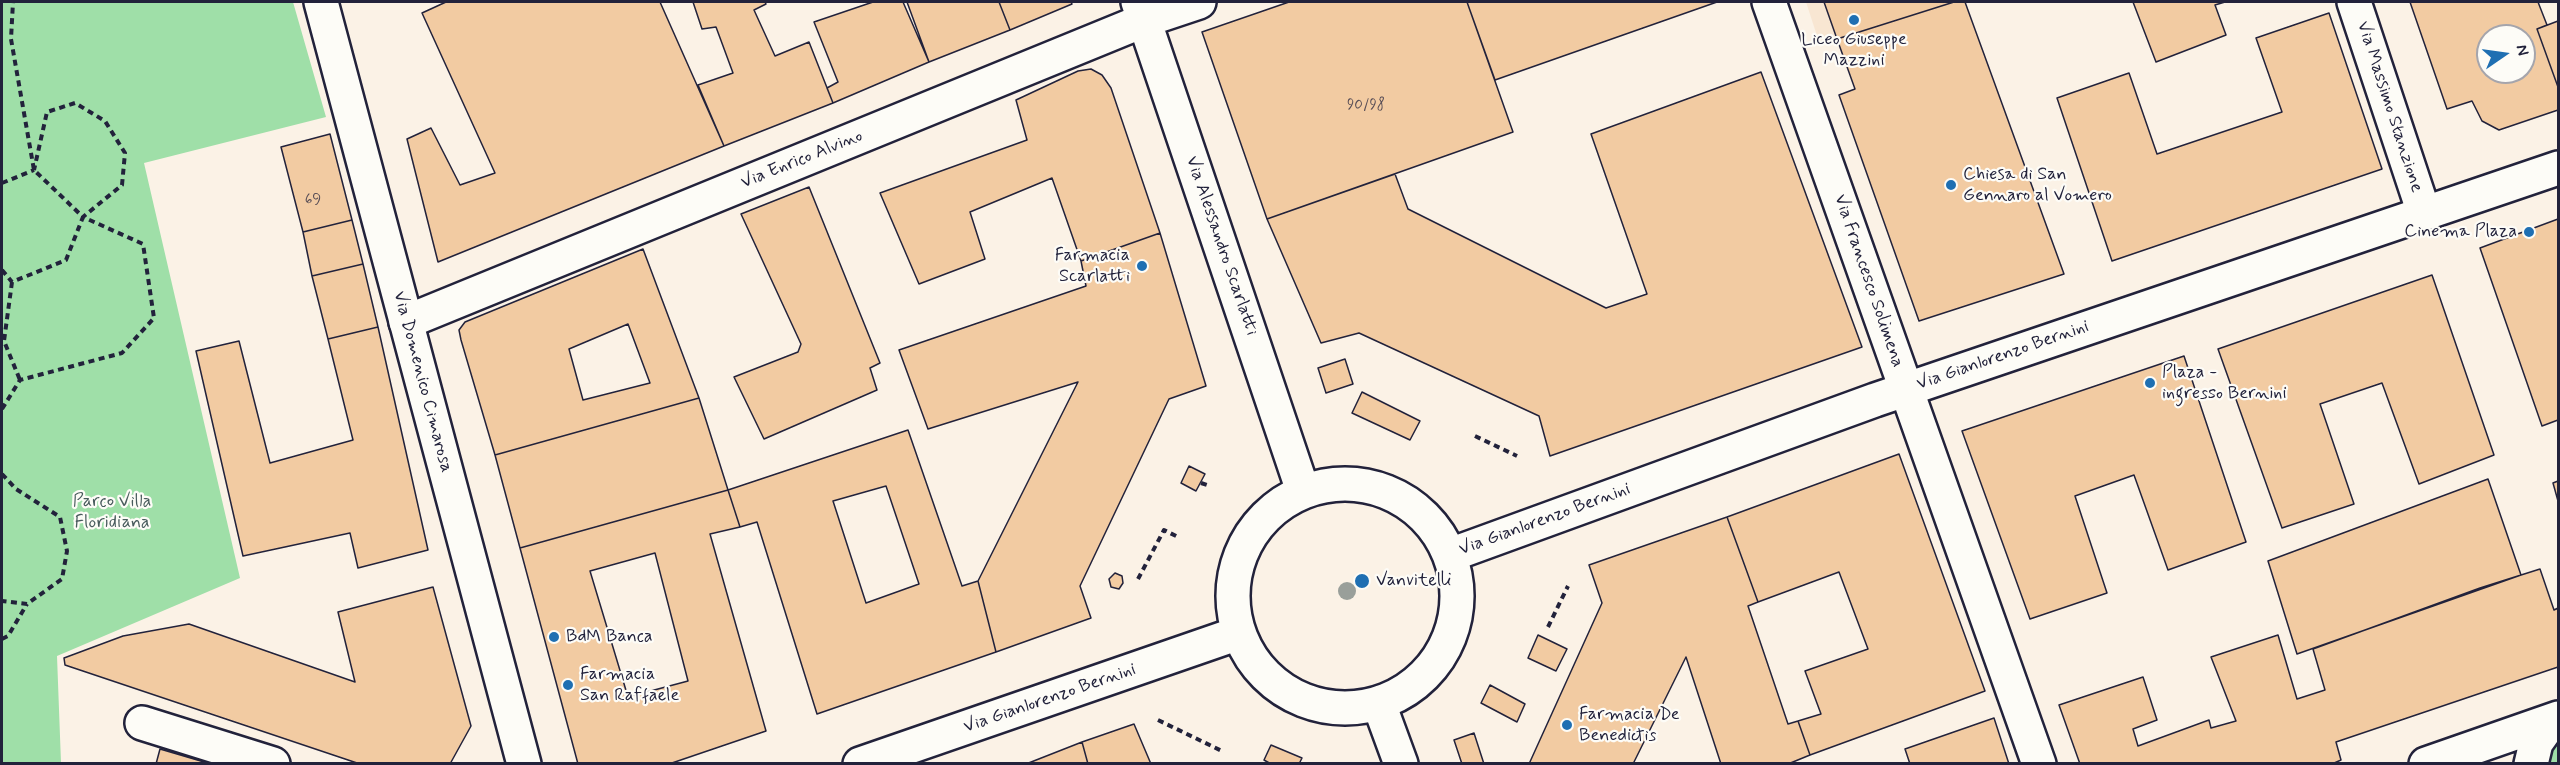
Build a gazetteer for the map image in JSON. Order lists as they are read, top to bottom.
{
  "streets": {
    "street": [
      "Via Massimo Stanzione",
      "Via Enrico Alvino",
      "Via Alessandro Scarlatti",
      "Via Francesco Solimena",
      "Via Gianlorenzo Bernini",
      "Via Domenico Cimarosa"
    ]
  },
  "crossings": [
    ["Via Massimo Stanzione", "Via Gianlorenzo Bernini"],
    ["Via Enrico Alvino", "Via Alessandro Scarlatti"],
    ["Via Enrico Alvino", "Via Domenico Cimarosa"],
    ["Via Francesco Solimena", "Via Gianlorenzo Bernini"]
  ],
  "parks": ["Parco Villa Floridiana"],
  "places": [
    "Liceo Giuseppe Mazzini",
    "Chiesa di San Gennaro al Vomero",
    "Cinema Plaza",
    "Farmacia Scarlatti",
    "Plaza - ingresso Bernini",
    "Vanvitelli",
    "BdM Banca",
    "Farmacia San Raffaele",
    "Farmacia De Benedictis"
  ],
  "house_numbers": ["90/98", "69"],
  "north": "right"
}
